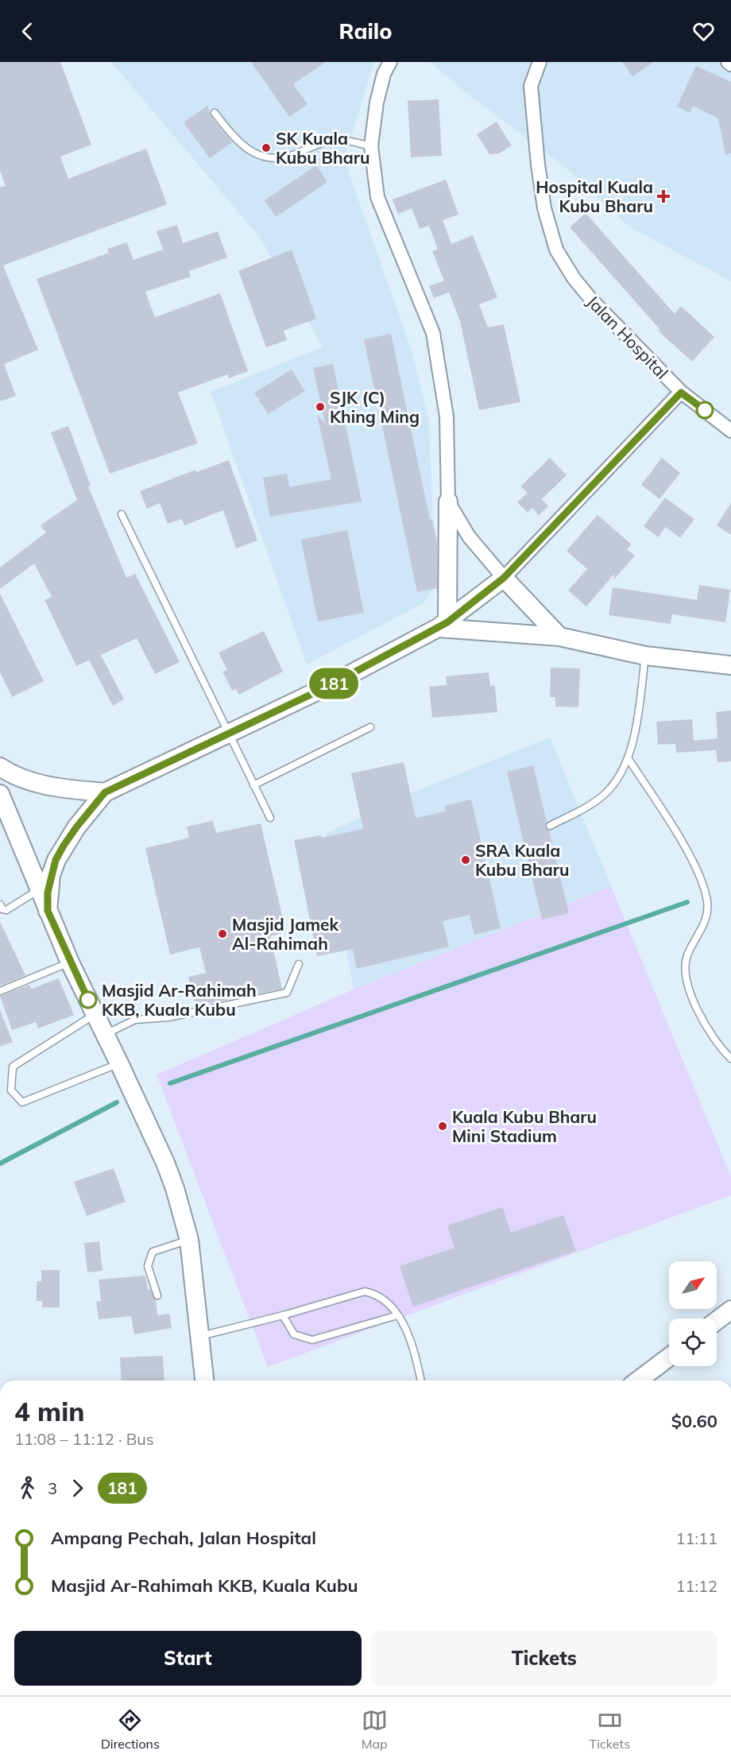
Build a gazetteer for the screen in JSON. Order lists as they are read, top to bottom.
{
  "streets": {
    "street": ["Jalan Hospital"]
  },
  "places": {
    "other": [
      "SK Kuala Kubu Bharu",
      "SJK (C) Khing Ming",
      "SRA Kuala Kubu Bharu",
      "Masjid Jamek Al-Rahimah",
      "Masjid Ar-Rahimah KKB, Kuala Kubu",
      "Kuala Kubu Bharu Mini Stadium"
    ],
    "health": ["Hospital Kuala Kubu Bharu"]
  },
  "lines": ["bus line 181"],
  "north": "top right",
  "page": {
    "header": "Railo",
    "on_map": "181",
    "heading": ["4 min", "11:08 – 11:12 · Bus", "$0.60"],
    "legs": ["3", "181"],
    "list": [
      {
        "name": "Ampang Pechah, Jalan Hospital",
        "value": "11:11"
      },
      {
        "name": "Masjid Ar-Rahimah KKB, Kuala Kubu",
        "value": "11:12"
      }
    ],
    "buttons": ["Start", "Tickets"],
    "tabs": ["Directions", "Map", "Tickets"]
  }
}
